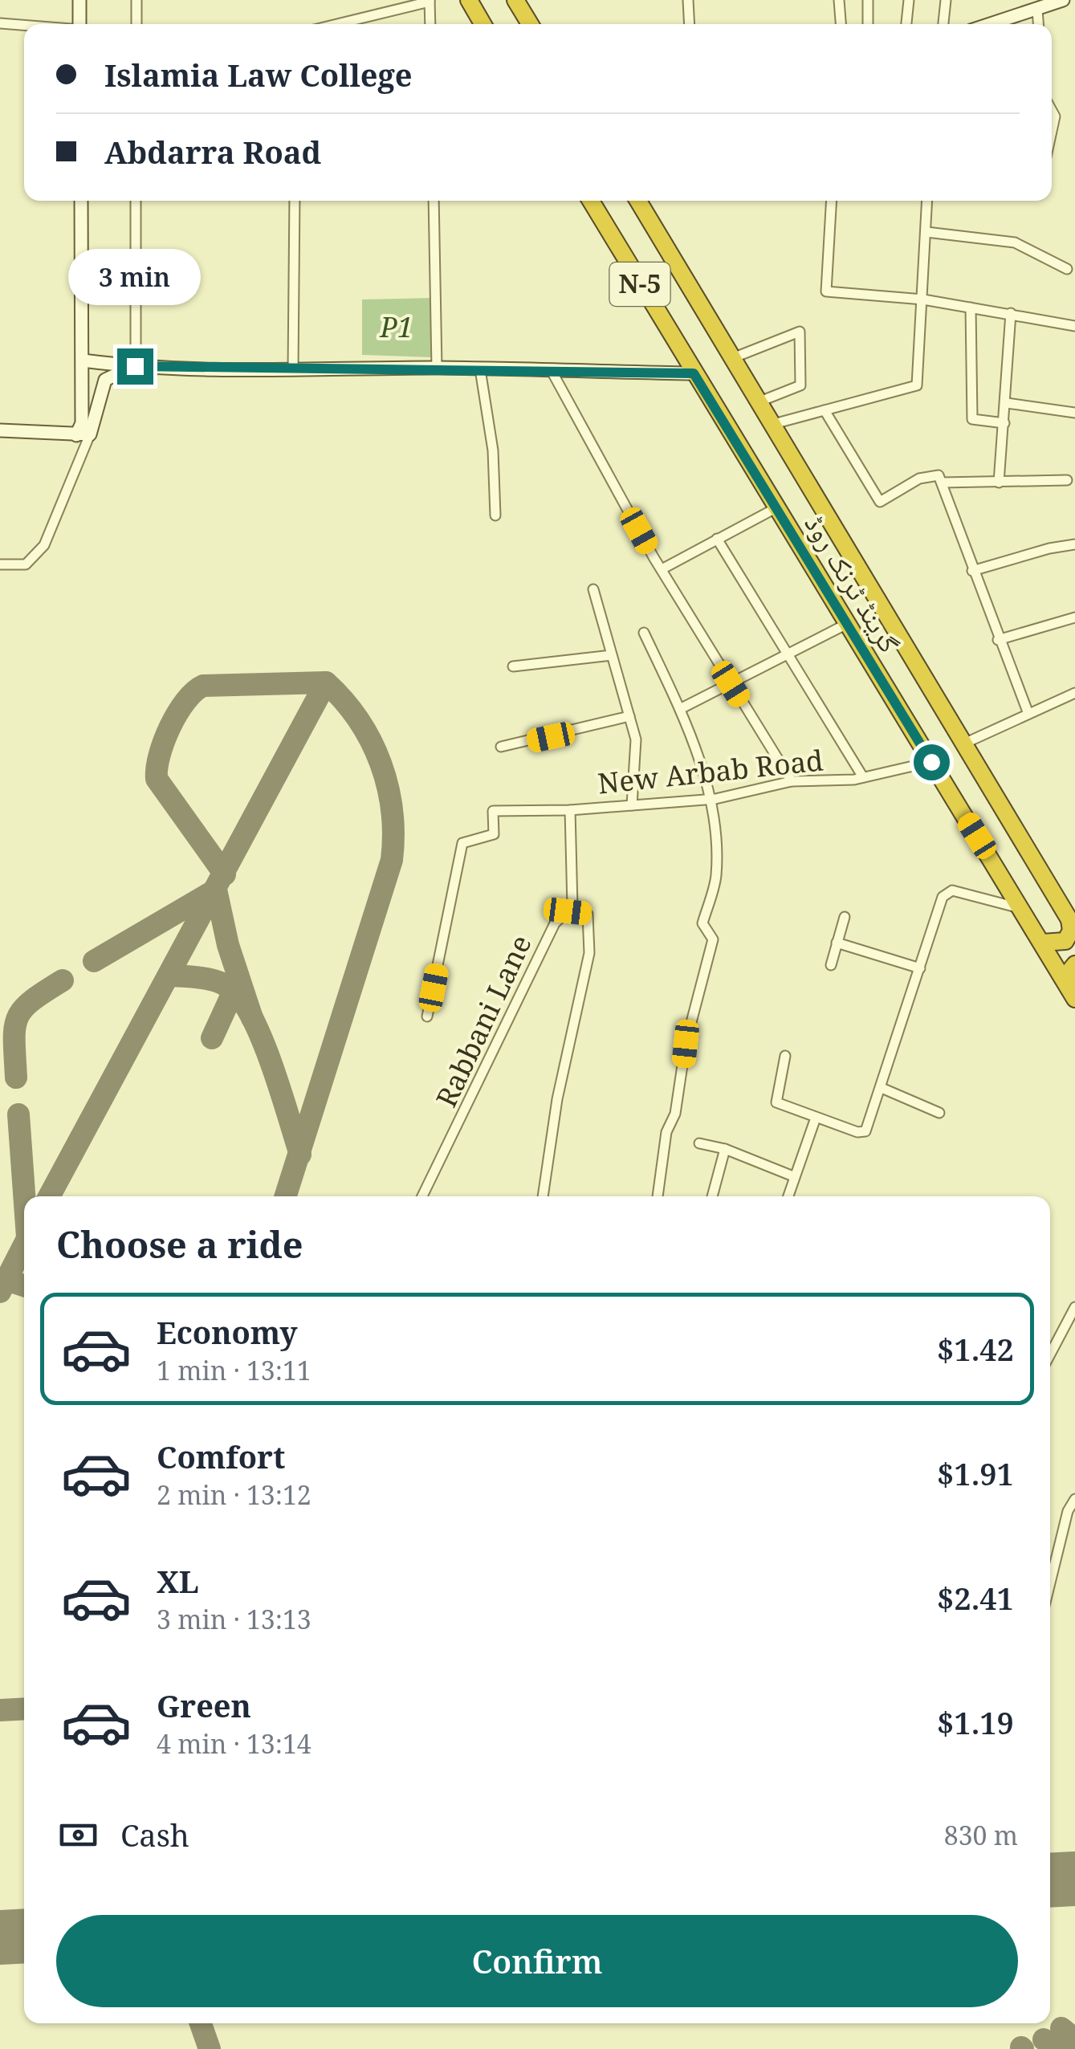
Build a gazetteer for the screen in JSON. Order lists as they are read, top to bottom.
{
  "streets": {
    "highway": ["N-5", "گرینڈ ٹرنک روڈ"],
    "street": ["New Arbab Road", "Rabbani Lane"]
  },
  "crossings": [
    ["گرینڈ ٹرنک روڈ", "New Arbab Road"],
    ["New Arbab Road", "Rabbani Lane"]
  ],
  "parks": ["P1"],
  "page": {
    "banner": ["Islamia Law College", "Abdarra Road"],
    "bubble": "3 min",
    "heading": "Choose a ride",
    "list": [
      {
        "name": "Economy",
        "note": "1 min · 13:11",
        "value": "$1.42"
      },
      {
        "name": "Comfort",
        "note": "2 min · 13:12",
        "value": "$1.91"
      },
      {
        "name": "XL",
        "note": "3 min · 13:13",
        "value": "$2.41"
      },
      {
        "name": "Green",
        "note": "4 min · 13:14",
        "value": "$1.19"
      }
    ],
    "pay": ["Cash", "830 m"],
    "buttons": "Confirm"
  }
}
